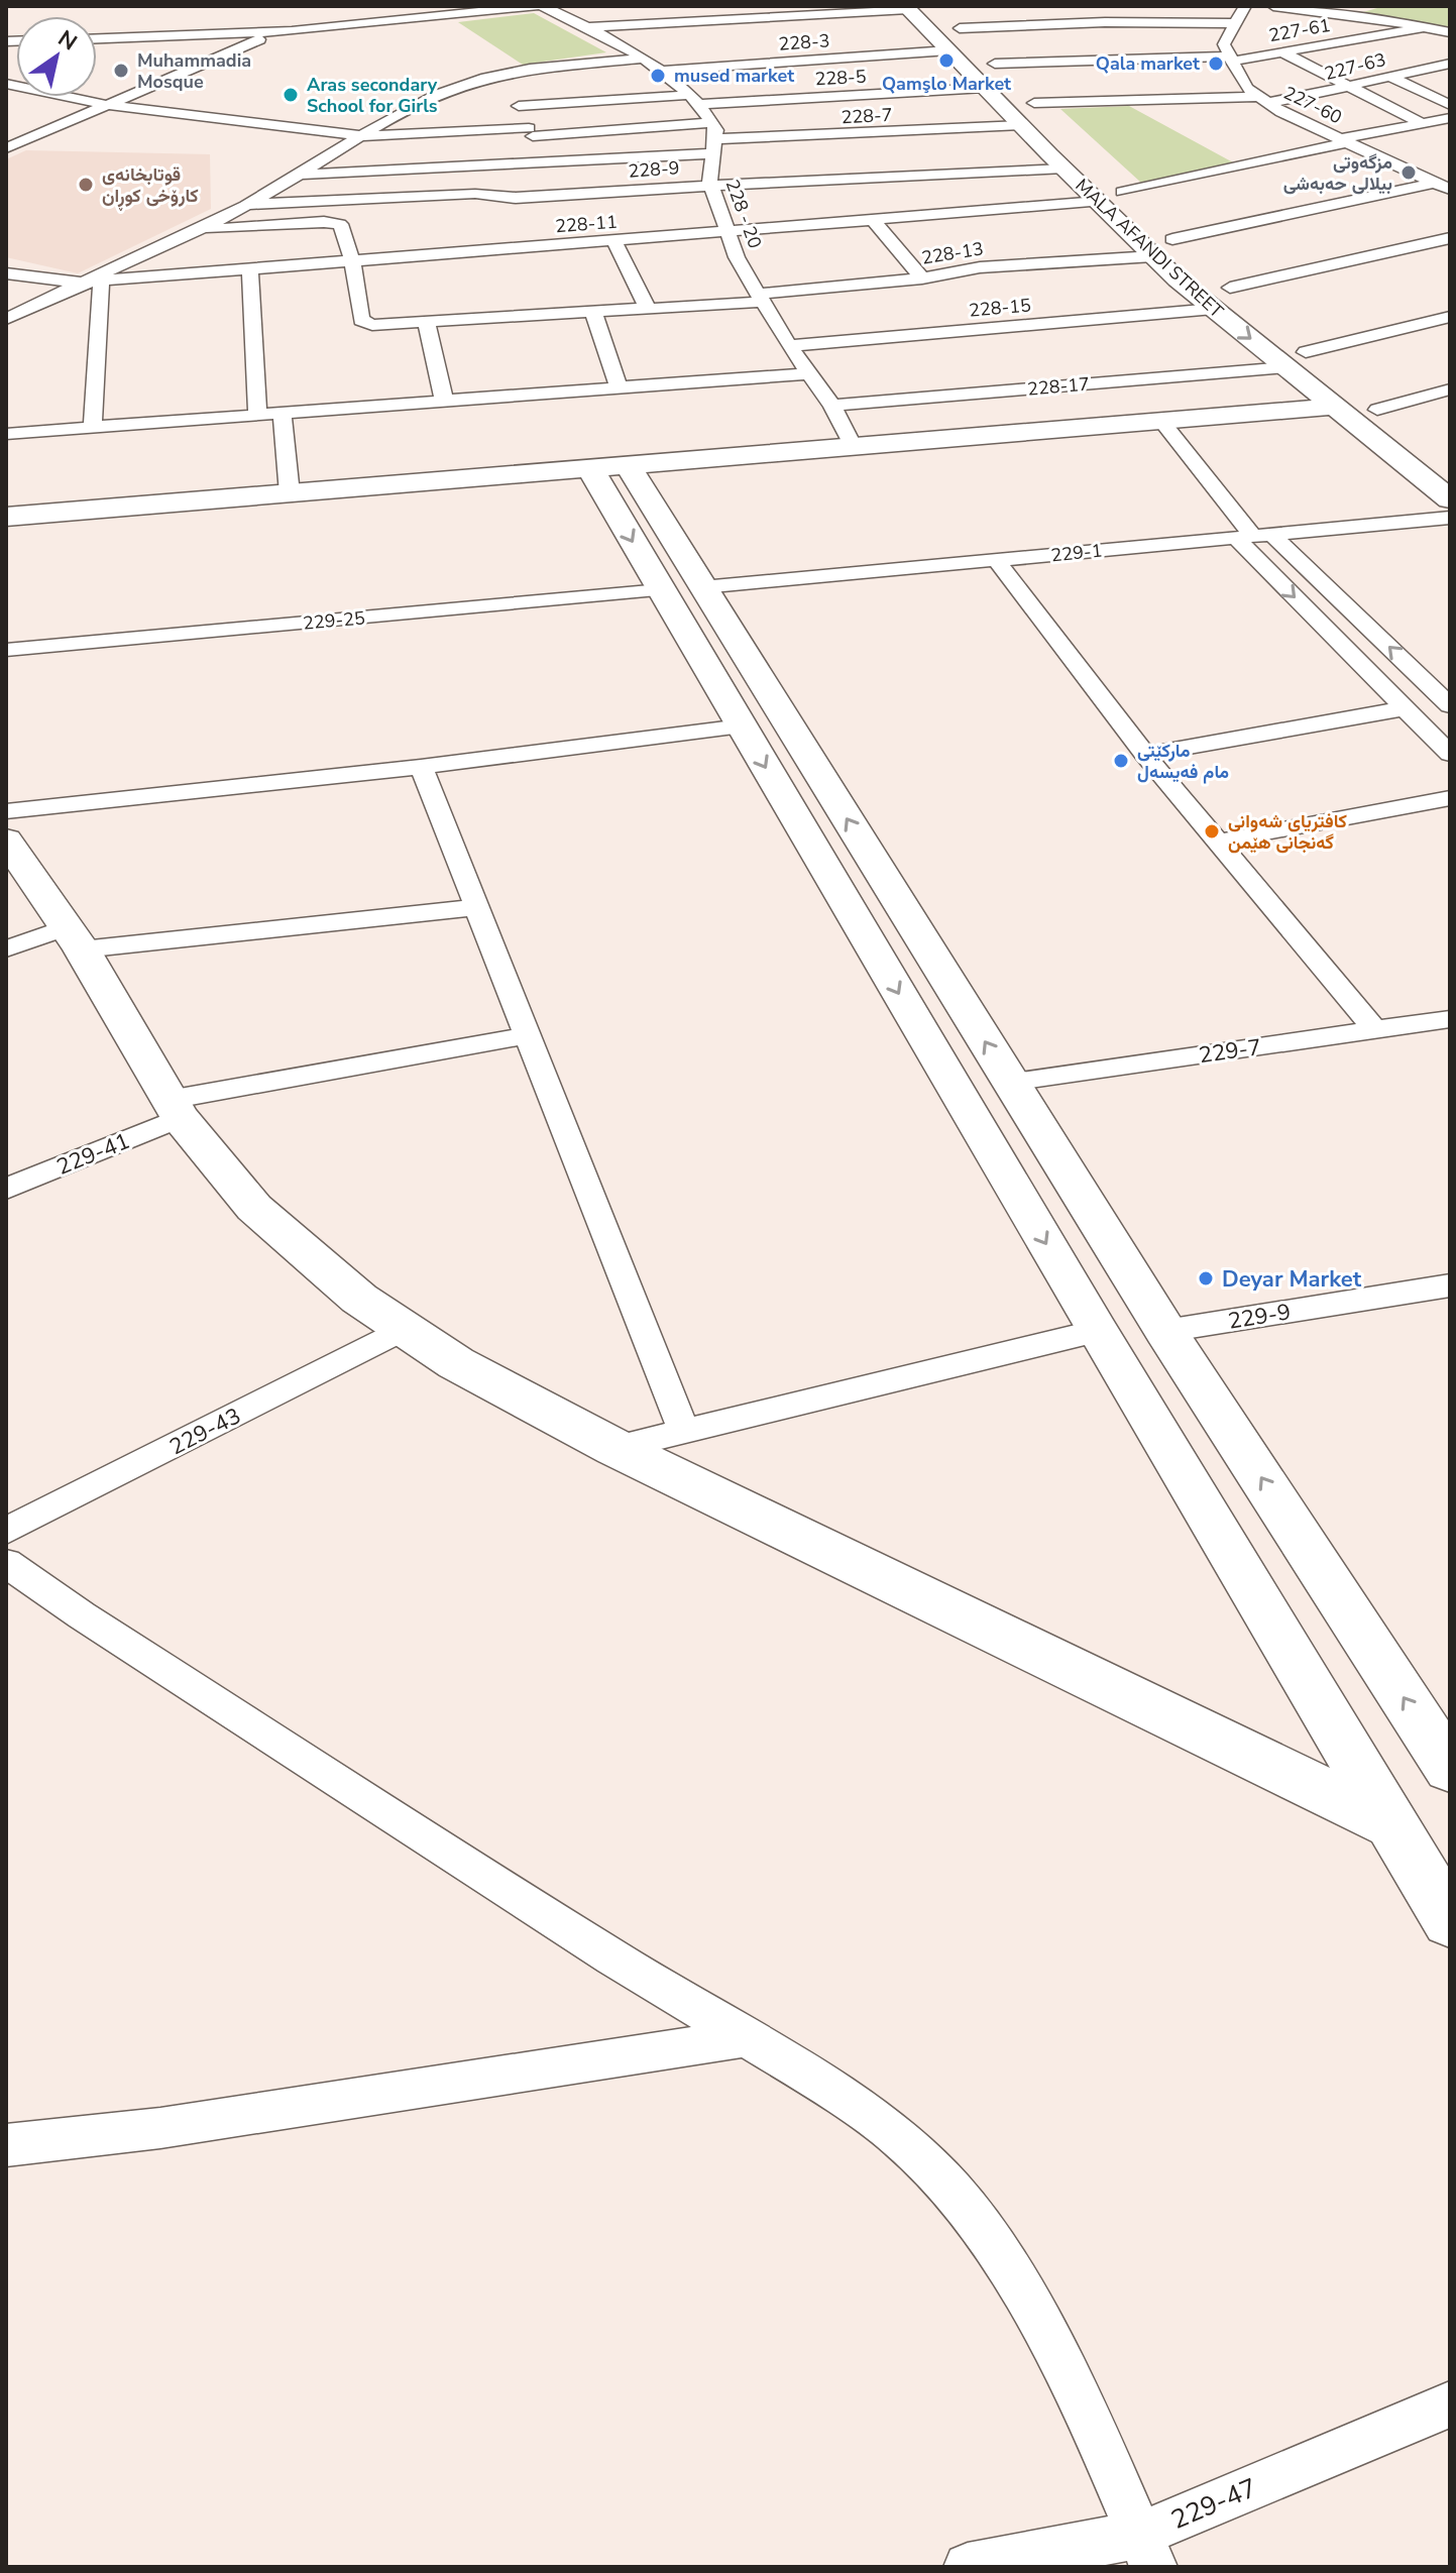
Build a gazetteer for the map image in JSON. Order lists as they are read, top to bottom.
{
  "streets": {
    "street": [
      "227-61",
      "228-3",
      "227-63",
      "228-5",
      "227-60",
      "228-7",
      "228-9",
      "228 - 20",
      "228-11",
      "MALA AFANDI STREET",
      "228-13",
      "228-15",
      "228-17",
      "229-1",
      "229-25",
      "229-7",
      "229-41",
      "229-9",
      "229-43",
      "229-47"
    ]
  },
  "crossings": [
    ["227-61", "227-60"],
    ["227-61", "MALA AFANDI STREET"],
    ["228-3", "MALA AFANDI STREET"],
    ["227-63", "227-60"],
    ["227-63", "MALA AFANDI STREET"],
    ["228-5", "MALA AFANDI STREET"],
    ["228-7", "228 - 20"],
    ["228-7", "MALA AFANDI STREET"],
    ["228-9", "228 - 20"],
    ["228-9", "MALA AFANDI STREET"],
    ["228 - 20", "228-11"],
    ["228 - 20", "228-13"],
    ["228 - 20", "228-15"],
    ["228 - 20", "228-17"],
    ["228-11", "MALA AFANDI STREET"],
    ["228-11", "228-13"],
    ["MALA AFANDI STREET", "228-13"],
    ["MALA AFANDI STREET", "228-15"],
    ["MALA AFANDI STREET", "228-17"]
  ],
  "places": [
    "Qamşlo Market",
    "Qala market",
    "Muhammadia Mosque",
    "mused market",
    "Aras secondary School for Girls",
    "مزگەوتی بیلالی حەبەشی",
    "قوتابخانەی کارۆخی کوڕان",
    "مارکێتی مام فەیسەل",
    "کافتریای شەوانی گەنجانی هێمن",
    "Deyar Market"
  ],
  "north": "top right"
}
